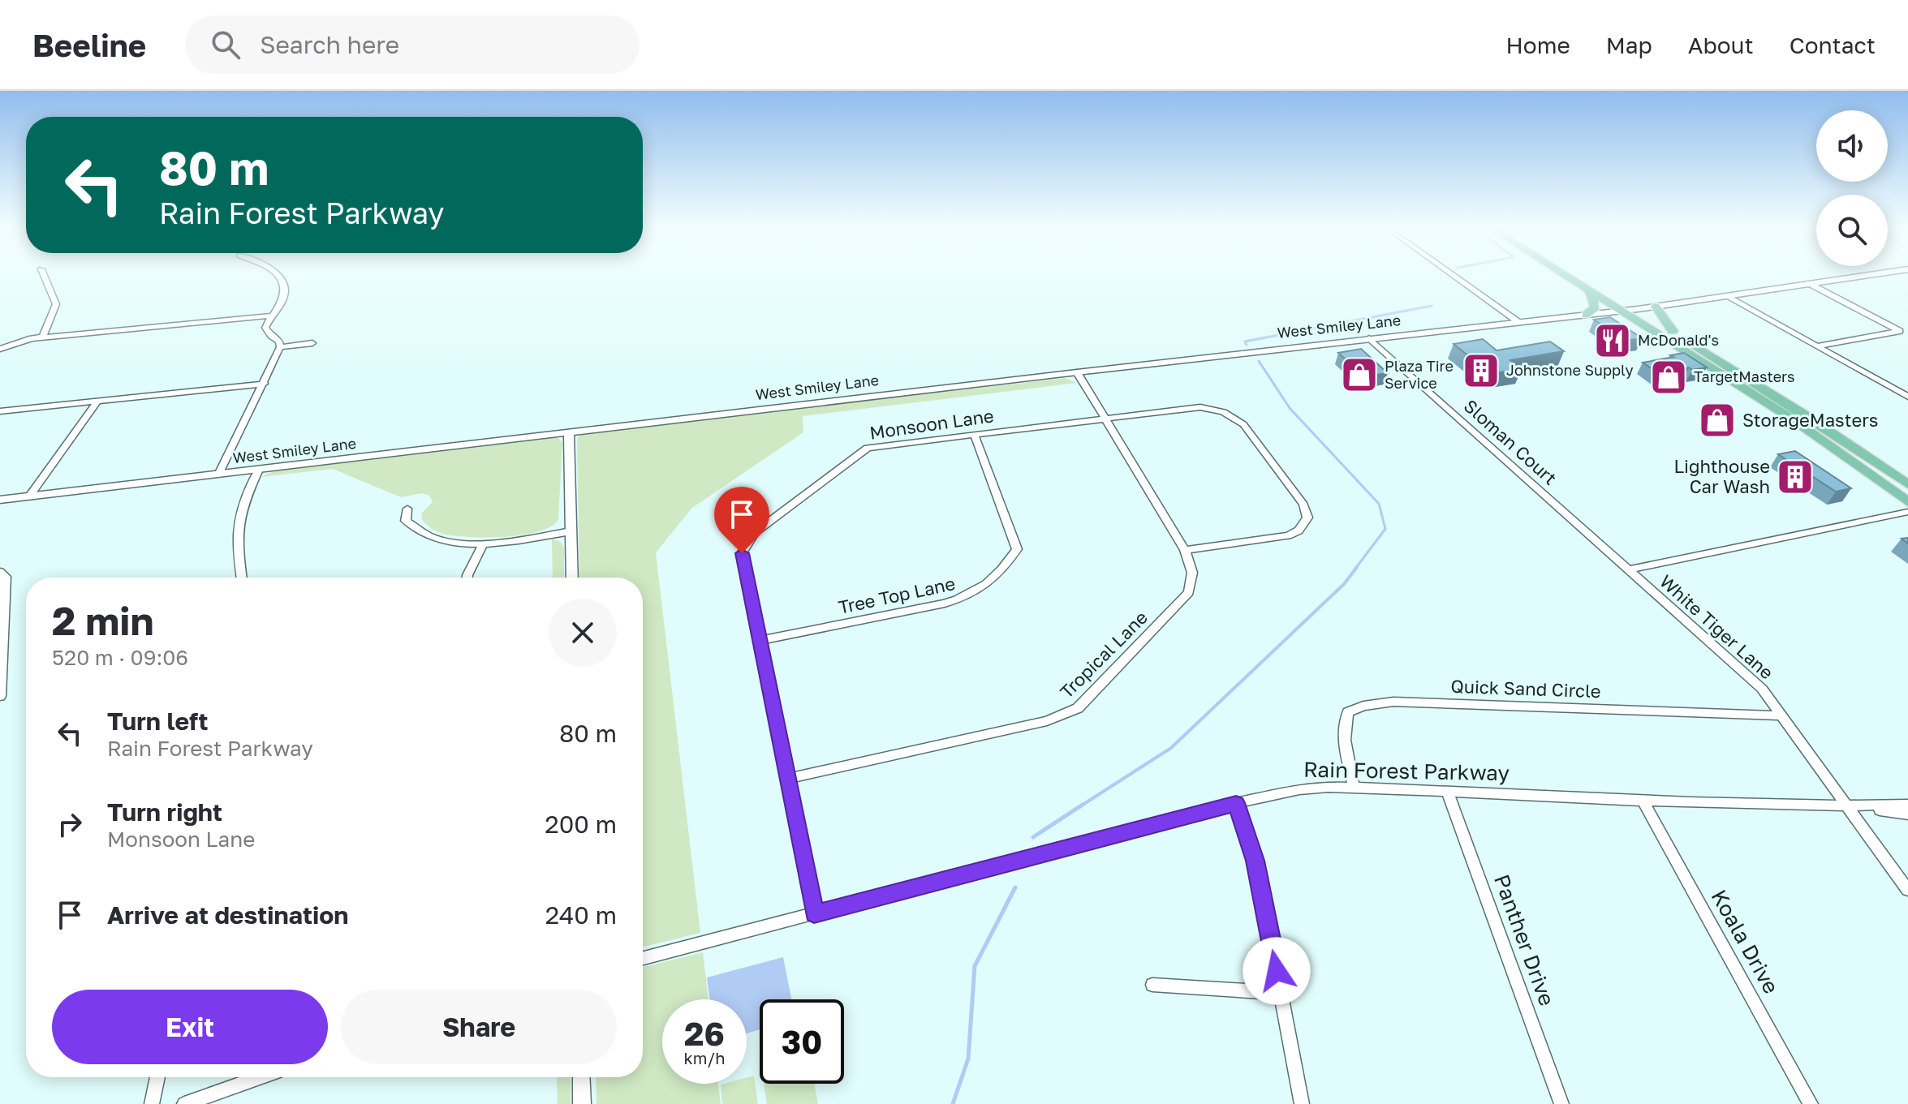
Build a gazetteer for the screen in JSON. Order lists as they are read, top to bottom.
{
  "streets": {
    "street": [
      "West Smiley Lane",
      "Monsoon Lane",
      "Sloman Court",
      "Tree Top Lane",
      "White Tiger Lane",
      "Tropical Lane",
      "Quick Sand Circle",
      "Rain Forest Parkway",
      "Panther Drive",
      "Koala Drive"
    ]
  },
  "crossings": [
    ["West Smiley Lane", "Sloman Court"],
    ["West Smiley Lane", "Tropical Lane"],
    ["Monsoon Lane", "Tree Top Lane"],
    ["Monsoon Lane", "Tropical Lane"],
    ["Monsoon Lane", "Rain Forest Parkway"],
    ["Sloman Court", "White Tiger Lane"],
    ["White Tiger Lane", "Quick Sand Circle"],
    ["White Tiger Lane", "Rain Forest Parkway"],
    ["Quick Sand Circle", "Rain Forest Parkway"],
    ["Rain Forest Parkway", "Panther Drive"],
    ["Rain Forest Parkway", "Koala Drive"]
  ],
  "places": {
    "restaurant": ["McDonald's"],
    "building": ["Johnstone Supply", "Lighthouse Car Wash"],
    "shop": ["Plaza Tire Service", "TargetMasters", "StorageMasters"]
  },
  "page": {
    "header": "Beeline",
    "search": "Search here",
    "nav": [
      "Home",
      "Map",
      "About",
      "Contact"
    ],
    "turn": ["80 m", "Rain Forest Parkway"],
    "heading": ["2 min", "520 m · 09:06"],
    "list": [
      {
        "name": "Turn left",
        "note": "Rain Forest Parkway",
        "value": "80 m"
      },
      {
        "name": "Turn right",
        "note": "Monsoon Lane",
        "value": "200 m"
      },
      {
        "name": "Arrive at destination",
        "value": "240 m"
      }
    ],
    "buttons": ["Exit", "Share"],
    "speed": "26 km/h",
    "limit": "30"
  }
}
